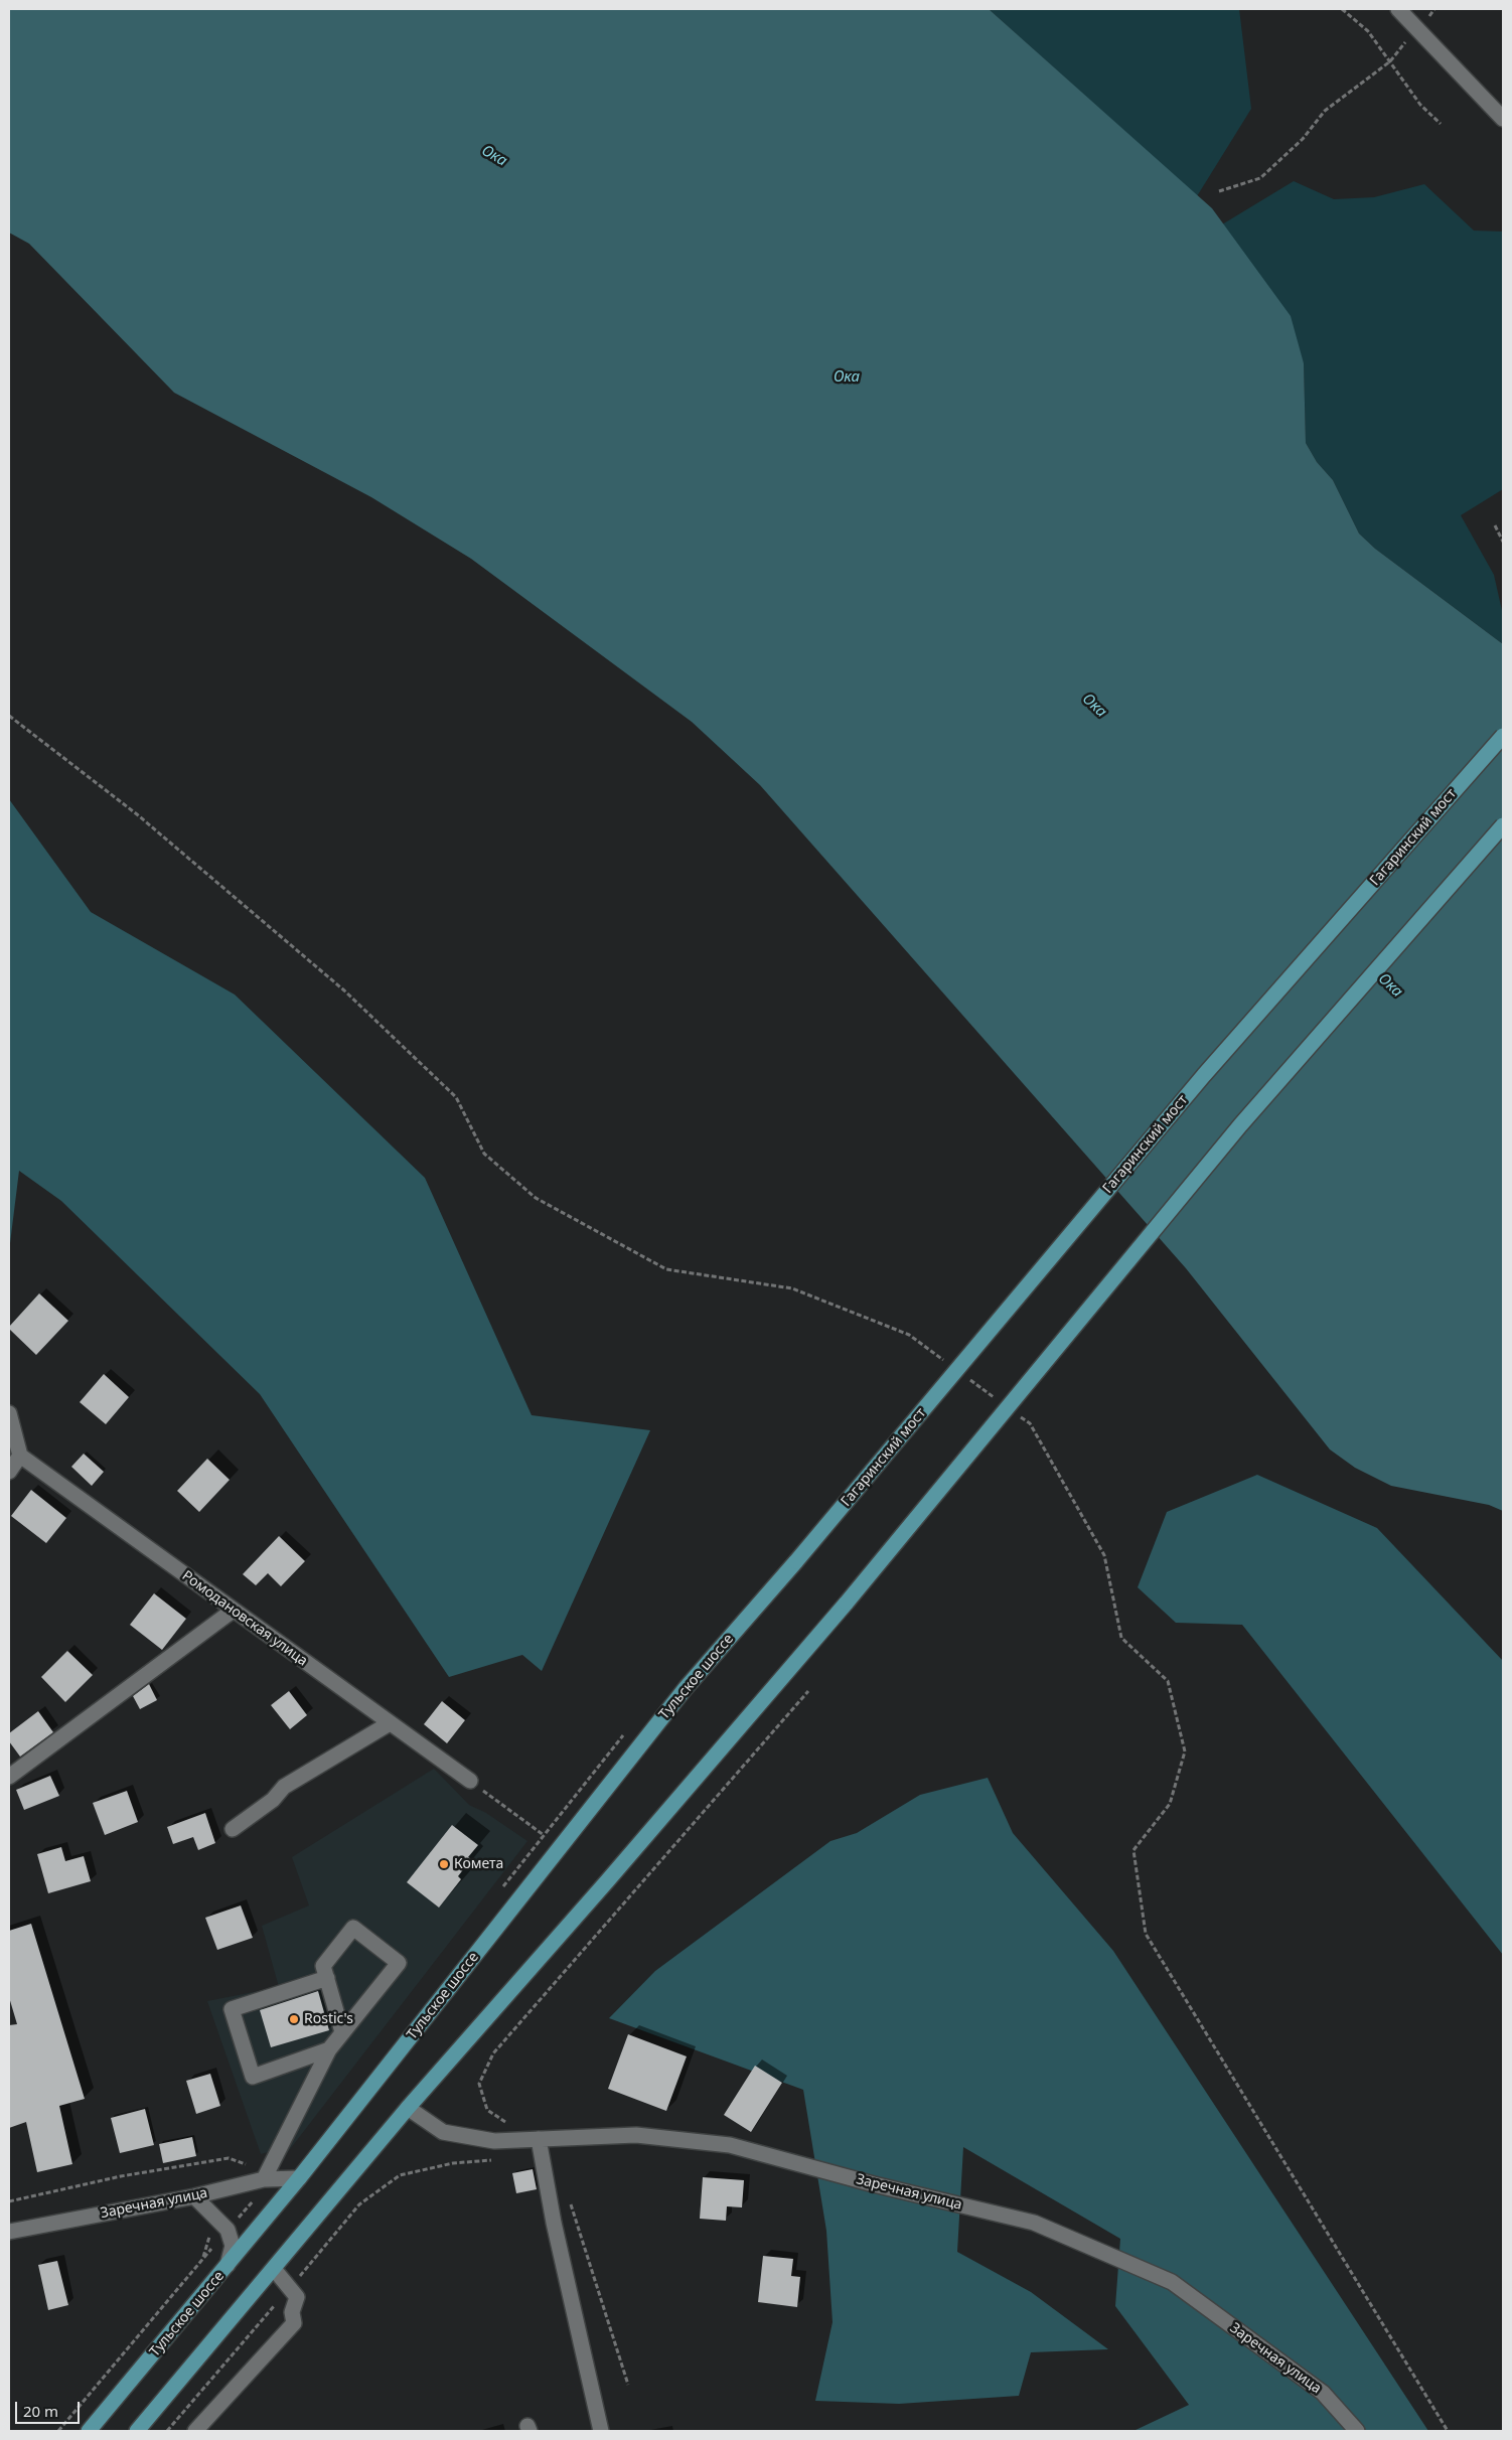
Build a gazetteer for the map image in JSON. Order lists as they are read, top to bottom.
{
  "streets": {
    "main road": ["Гагаринский мост", "Тульское шоссе"],
    "street": ["Ромодановская улица", "Заречная улица"]
  },
  "crossings": [
    ["Гагаринский мост", "Тульское шоссе"],
    ["Тульское шоссе", "Заречная улица"]
  ],
  "water": ["Ока"],
  "places": ["Комета", "Rostic's"],
  "scale_bar": "20 m"
}
